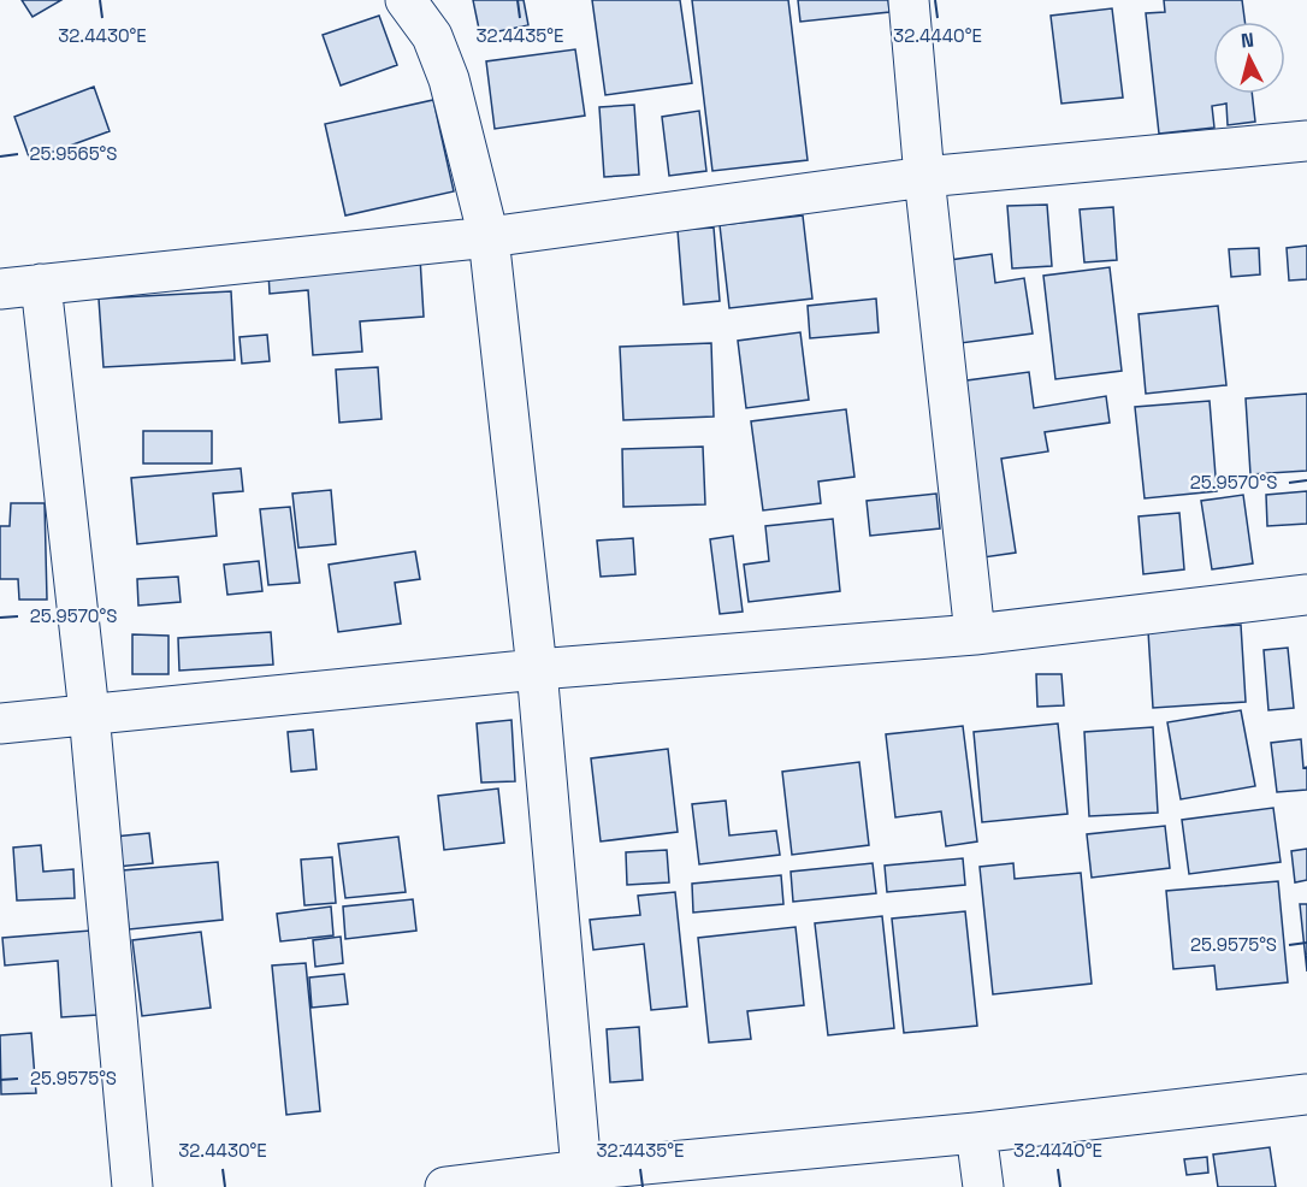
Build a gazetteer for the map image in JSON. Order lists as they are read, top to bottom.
{
  "north": "top",
  "coordinates": [
    "32.4430°E",
    "32.4435°E",
    "32.4440°E",
    "25.9565°S",
    "25.9570°S",
    "25.9575°S"
  ]
}
